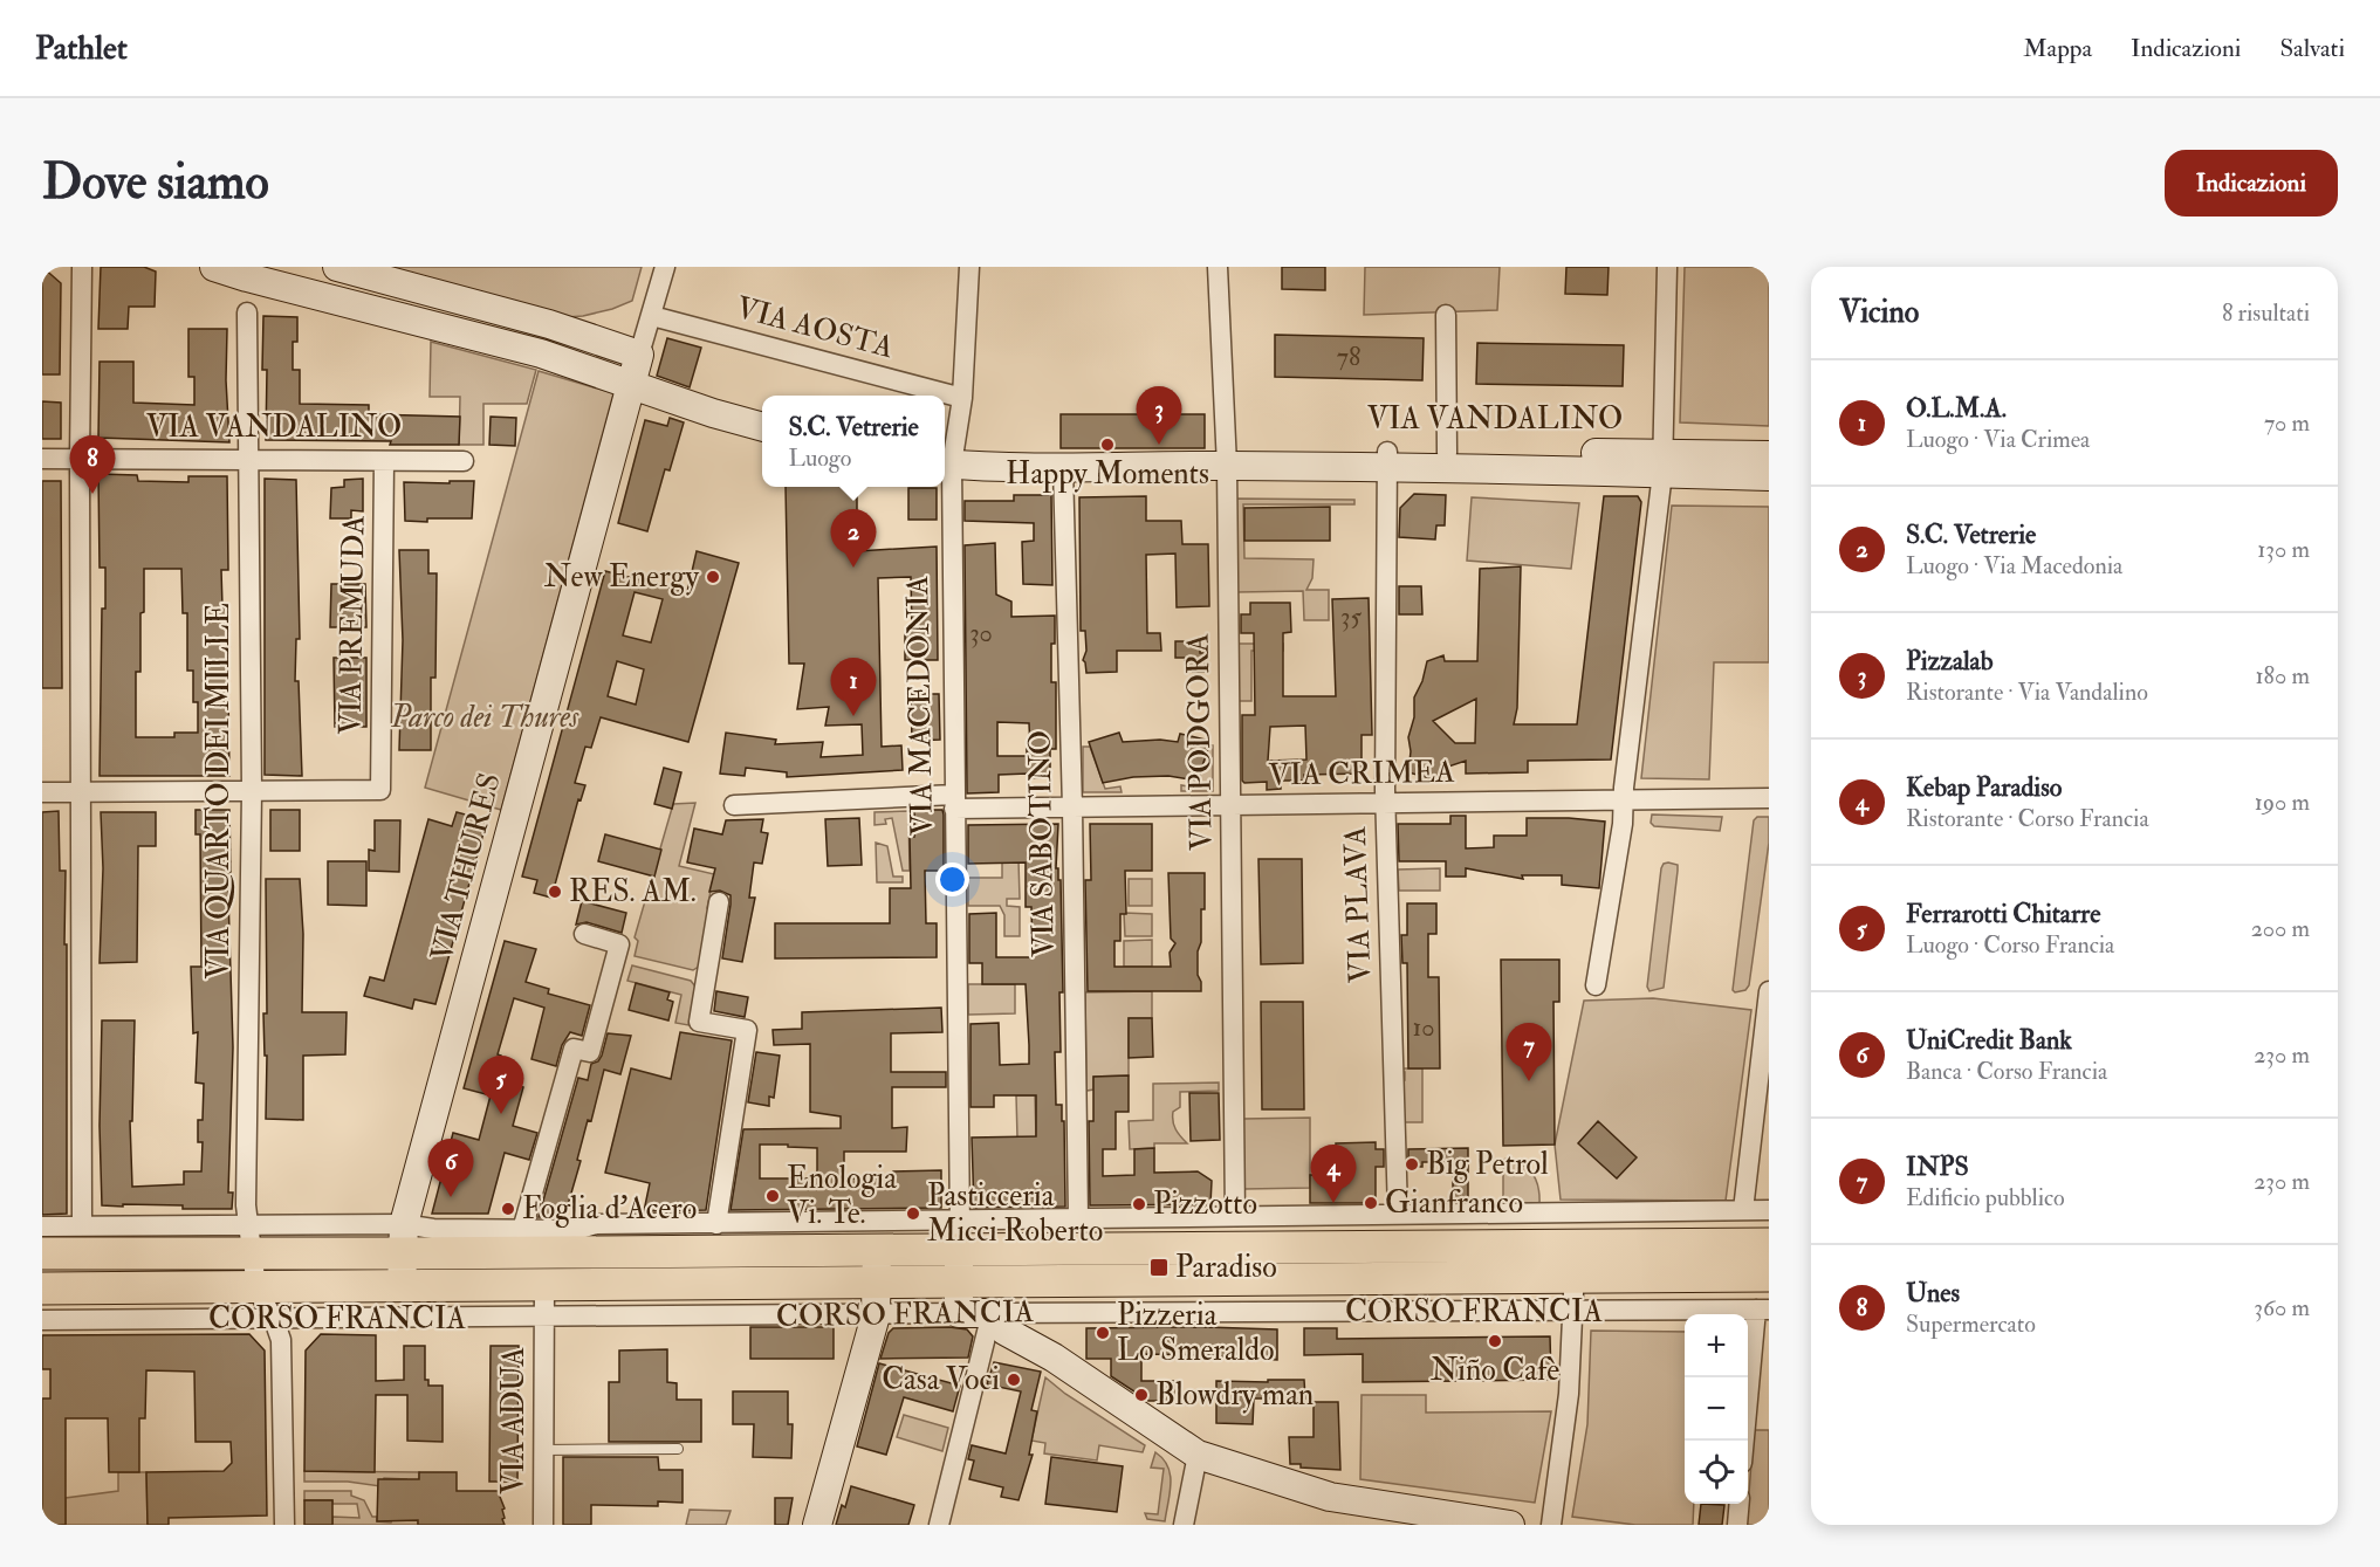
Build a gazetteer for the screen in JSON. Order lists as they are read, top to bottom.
{
  "streets": {
    "main road": ["CORSO FRANCIA"],
    "street": [
      "VIA AOSTA",
      "VIA VANDALINO",
      "VIA PREMUDA",
      "VIA MACEDONIA",
      "VIA PODGORA",
      "VIA CRIMEA",
      "VIA QUARTO DEI MILLE",
      "VIA SABOTINO",
      "VIA THURES",
      "VIA PLAVA",
      "VIA ADUA"
    ]
  },
  "crossings": [
    ["VIA AOSTA", "VIA MACEDONIA"],
    ["VIA VANDALINO", "VIA PREMUDA"],
    ["VIA VANDALINO", "VIA MACEDONIA"],
    ["VIA VANDALINO", "VIA PODGORA"],
    ["VIA VANDALINO", "VIA QUARTO DEI MILLE"],
    ["VIA VANDALINO", "VIA SABOTINO"],
    ["VIA VANDALINO", "VIA PLAVA"],
    ["VIA PREMUDA", "VIA QUARTO DEI MILLE"],
    ["VIA MACEDONIA", "VIA CRIMEA"],
    ["VIA MACEDONIA", "CORSO FRANCIA"],
    ["VIA PODGORA", "VIA CRIMEA"],
    ["VIA PODGORA", "CORSO FRANCIA"],
    ["VIA CRIMEA", "VIA SABOTINO"],
    ["VIA CRIMEA", "VIA PLAVA"],
    ["VIA QUARTO DEI MILLE", "CORSO FRANCIA"],
    ["VIA SABOTINO", "CORSO FRANCIA"],
    ["VIA THURES", "CORSO FRANCIA"],
    ["VIA PLAVA", "CORSO FRANCIA"],
    ["CORSO FRANCIA", "VIA ADUA"]
  ],
  "parks": ["Parco dei Thures"],
  "places": {
    "other": [
      "Happy Moments",
      "New Energy",
      "RES. AM.",
      "Big Petrol",
      "Enologia Vi. Te.",
      "Gianfranco",
      "Pizzotto",
      "Foglia d'Acero",
      "Pasticceria Micci Roberto",
      "Pizzeria Lo Smeraldo",
      "Niño Cafè",
      "Casa Voci",
      "Blowdry man"
    ],
    "transit": ["Paradiso"]
  },
  "house_numbers": [
    "78",
    "35",
    "30",
    "10"
  ],
  "page": {
    "header": "Pathlet",
    "nav": ["Mappa", "Indicazioni", "Salvati"],
    "buttons": "Indicazioni",
    "title": "Dove siamo",
    "heading": ["Vicino", "8 risultati"],
    "list": [
      {
        "mark": "1",
        "name": "O.L.M.A.",
        "note": "Luogo · Via Crimea",
        "value": "70 m"
      },
      {
        "mark": "2",
        "name": "S.C. Vetrerie",
        "note": "Luogo · Via Macedonia",
        "value": "130 m"
      },
      {
        "mark": "3",
        "name": "Pizzalab",
        "note": "Ristorante · Via Vandalino",
        "value": "180 m"
      },
      {
        "mark": "4",
        "name": "Kebap Paradiso",
        "note": "Ristorante · Corso Francia",
        "value": "190 m"
      },
      {
        "mark": "5",
        "name": "Ferrarotti Chitarre",
        "note": "Luogo · Corso Francia",
        "value": "200 m"
      },
      {
        "mark": "6",
        "name": "UniCredit Bank",
        "note": "Banca · Corso Francia",
        "value": "230 m"
      },
      {
        "mark": "7",
        "name": "INPS",
        "note": "Edificio pubblico",
        "value": "230 m"
      },
      {
        "mark": "8",
        "name": "Unes",
        "note": "Supermercato",
        "value": "360 m"
      }
    ],
    "pins": [
      "3",
      "8",
      "2",
      "1",
      "7",
      "5",
      "6",
      "4"
    ],
    "popup": ["S.C. Vetrerie", "Luogo"],
    "map_buttons": ["+", "−"]
  }
}
